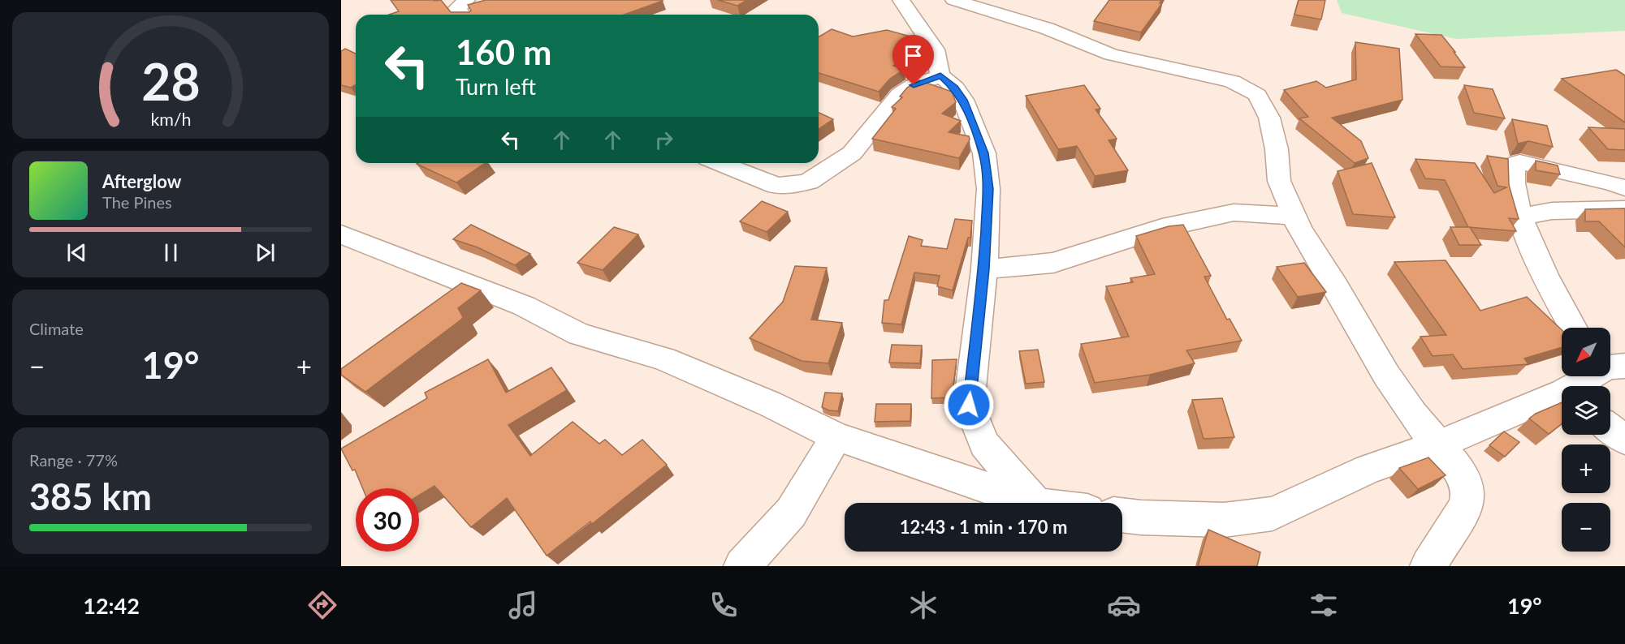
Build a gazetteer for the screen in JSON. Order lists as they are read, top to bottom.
{
  "north": "bottom left",
  "page": {
    "turn": ["160 m", "Turn left"],
    "song": ["Afterglow", "The Pines"],
    "tile": [
      "Climate",
      ["Range · 77%", "385 km"]
    ],
    "map_buttons": ["+", "−"],
    "heat": ["−", "19°", "+"],
    "limit": "30",
    "trip": "12:43 · 1 min · 170 m",
    "tabs": ["12:42", "19°"],
    "gauge": ["28", "km/h"]
  }
}
